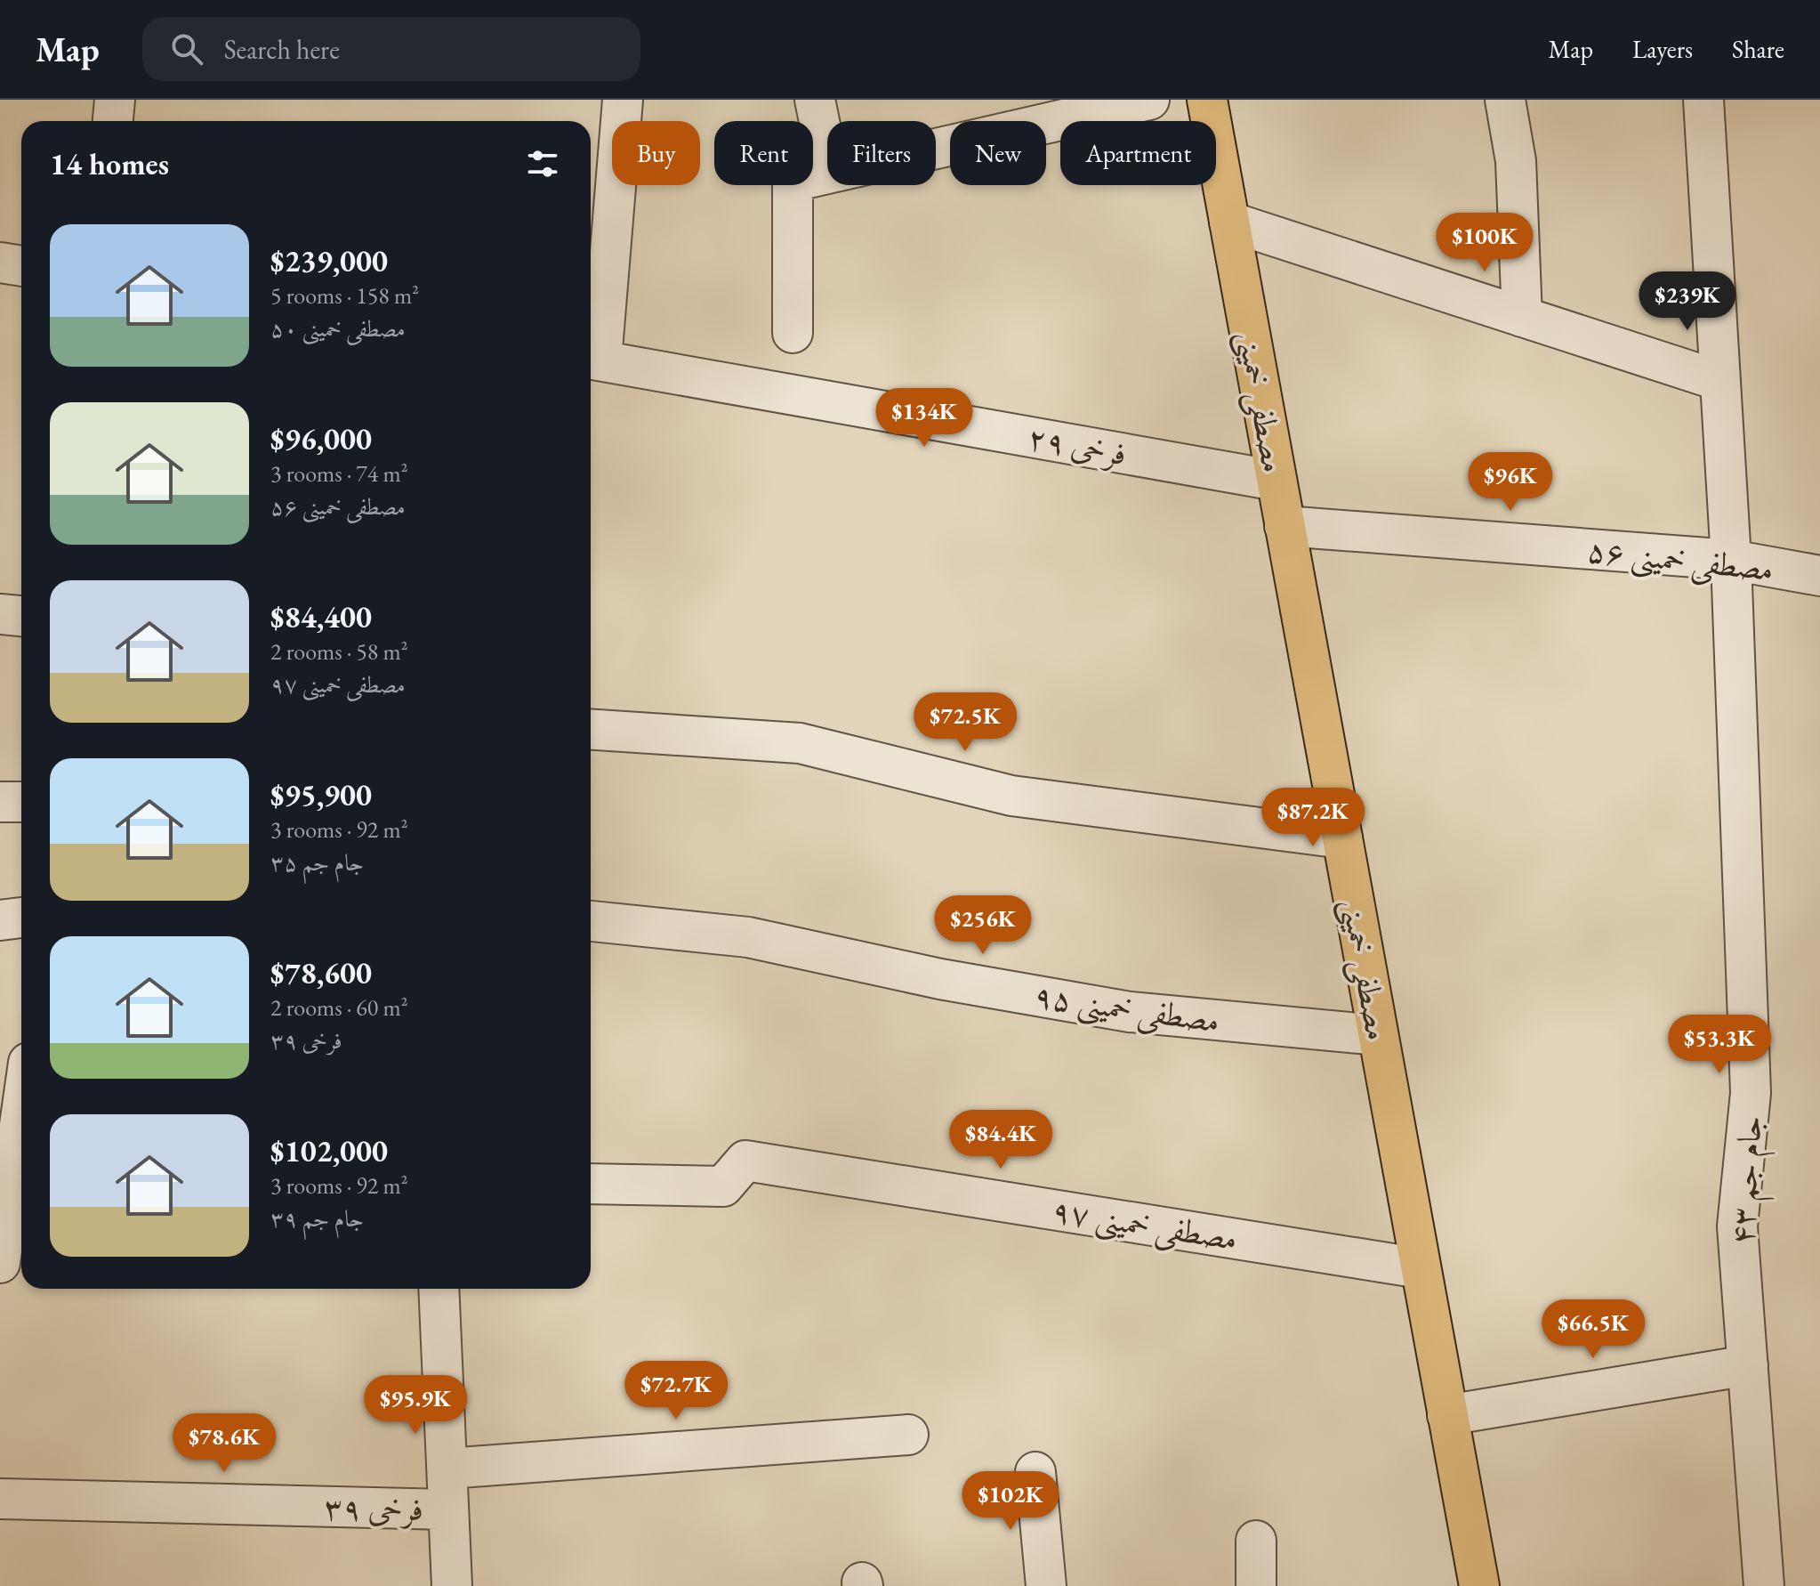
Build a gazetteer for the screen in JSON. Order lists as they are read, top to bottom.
{
  "streets": {
    "main road": ["مصطفی خمینی"],
    "street": [
      "فرخی ۲۹",
      "مصطفی خمینی ۵۶",
      "مصطفی خمینی ۹۵",
      "جام جم ۴۳",
      "مصطفی خمینی ۹۷",
      "فرخی ۳۹"
    ]
  },
  "crossings": [
    ["مصطفی خمینی", "فرخی ۲۹"],
    ["مصطفی خمینی", "مصطفی خمینی ۵۶"],
    ["مصطفی خمینی", "مصطفی خمینی ۹۵"],
    ["مصطفی خمینی", "مصطفی خمینی ۹۷"],
    ["مصطفی خمینی ۵۶", "جام جم ۴۳"]
  ],
  "page": {
    "header": "Map",
    "search": "Search here",
    "nav": ["Map", "Layers", "Share"],
    "chip": [
      "Buy",
      "Rent",
      "Filters",
      "New",
      "Apartment"
    ],
    "heading": "14 homes",
    "list": [
      {
        "name": "$239,000",
        "note": "5 rooms · 158 m² · مصطفی خمینی ۵۰"
      },
      {
        "name": "$96,000",
        "note": "3 rooms · 74 m² · مصطفی خمینی ۵۶"
      },
      {
        "name": "$84,400",
        "note": "2 rooms · 58 m² · مصطفی خمینی ۹۷"
      },
      {
        "name": "$95,900",
        "note": "3 rooms · 92 m² · جام جم ۳۵"
      },
      {
        "name": "$78,600",
        "note": "2 rooms · 60 m² · فرخی ۳۹"
      },
      {
        "name": "$102,000",
        "note": "3 rooms · 92 m² · جام جم ۳۹"
      }
    ],
    "price": [
      "$100K",
      "$239K",
      "$134K",
      "$96K",
      "$72.5K",
      "$87.2K",
      "$256K",
      "$53.3K",
      "$84.4K",
      "$66.5K",
      "$72.7K",
      "$95.9K",
      "$78.6K",
      "$102K"
    ]
  }
}
